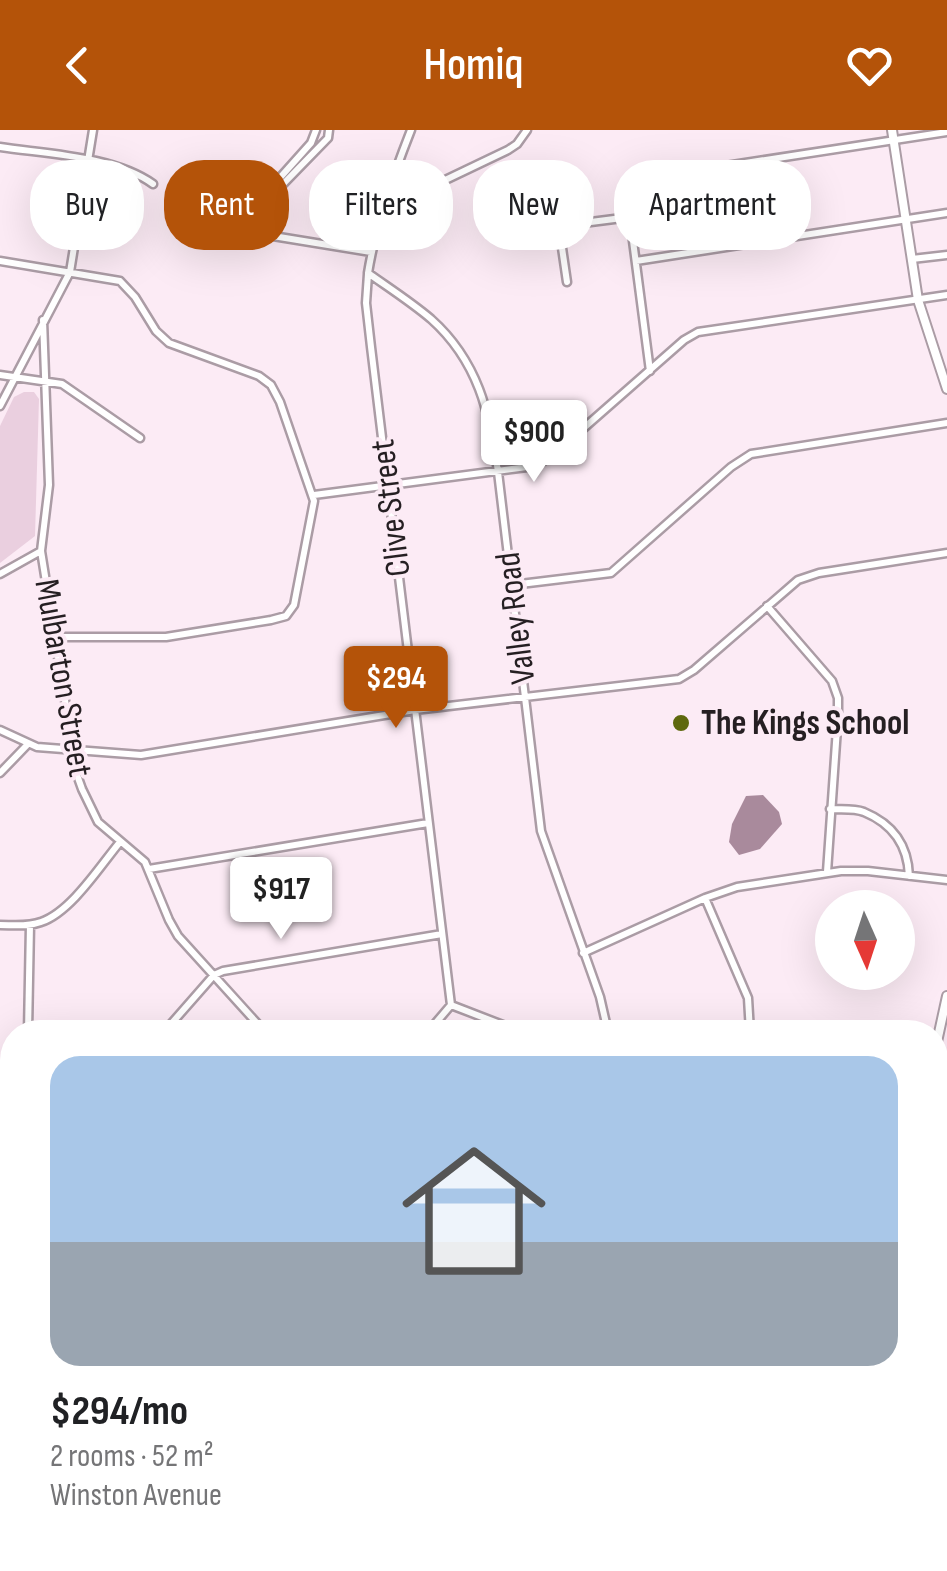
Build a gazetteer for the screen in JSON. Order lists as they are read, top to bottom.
{
  "streets": {
    "street": ["Clive Street", "Valley Road", "Mulbarton Street"]
  },
  "crossings": [
    ["Clive Street", "Valley Road"]
  ],
  "places": ["The Kings School"],
  "north": "bottom",
  "page": {
    "header": "Homiq",
    "chip": [
      "Buy",
      "Rent",
      "Filters",
      "New",
      "Apartment"
    ],
    "price": ["$900", "$294", "$917"],
    "list": [
      {
        "name": "$294/mo",
        "note": "2 rooms · 52 m² · Winston Avenue"
      }
    ]
  }
}
